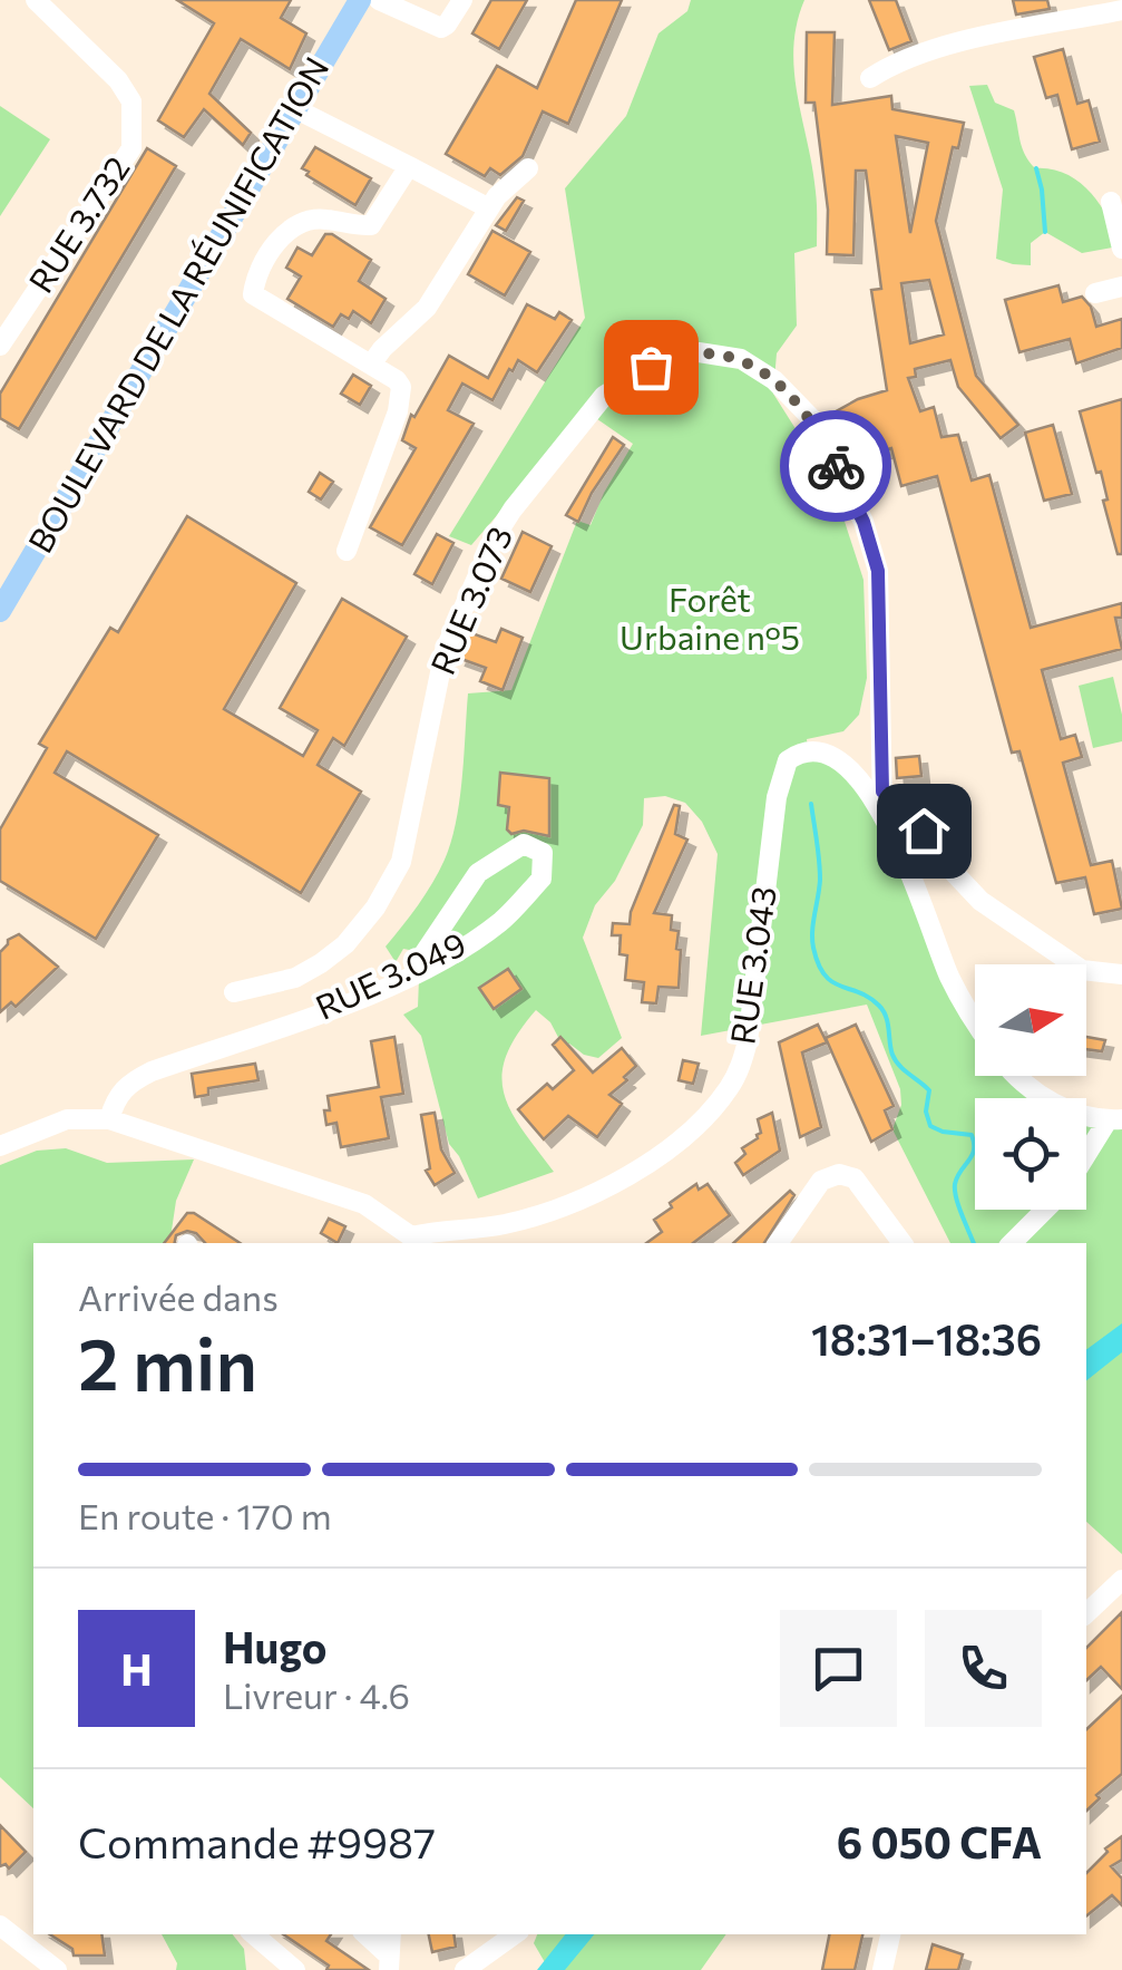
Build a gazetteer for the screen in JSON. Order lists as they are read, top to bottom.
{
  "streets": {
    "main road": ["BOULEVARD DE LA RÉUNIFICATION"],
    "street": [
      "RUE 3.732",
      "RUE 3.073",
      "RUE 3.043",
      "RUE 3.049"
    ]
  },
  "crossings": [
    ["RUE 3.073", "RUE 3.043"],
    ["RUE 3.043", "RUE 3.049"]
  ],
  "parks": ["Forêt Urbaine n°5"],
  "north": "right",
  "page": {
    "heading": ["2 min", "Arrivée dans", "18:31–18:36"],
    "panel": [
      "Hugo",
      "Livreur · 4.6",
      "Commande #9987",
      "6 050 CFA"
    ],
    "bar": "En route · 170 m",
    "round": "H"
  }
}
